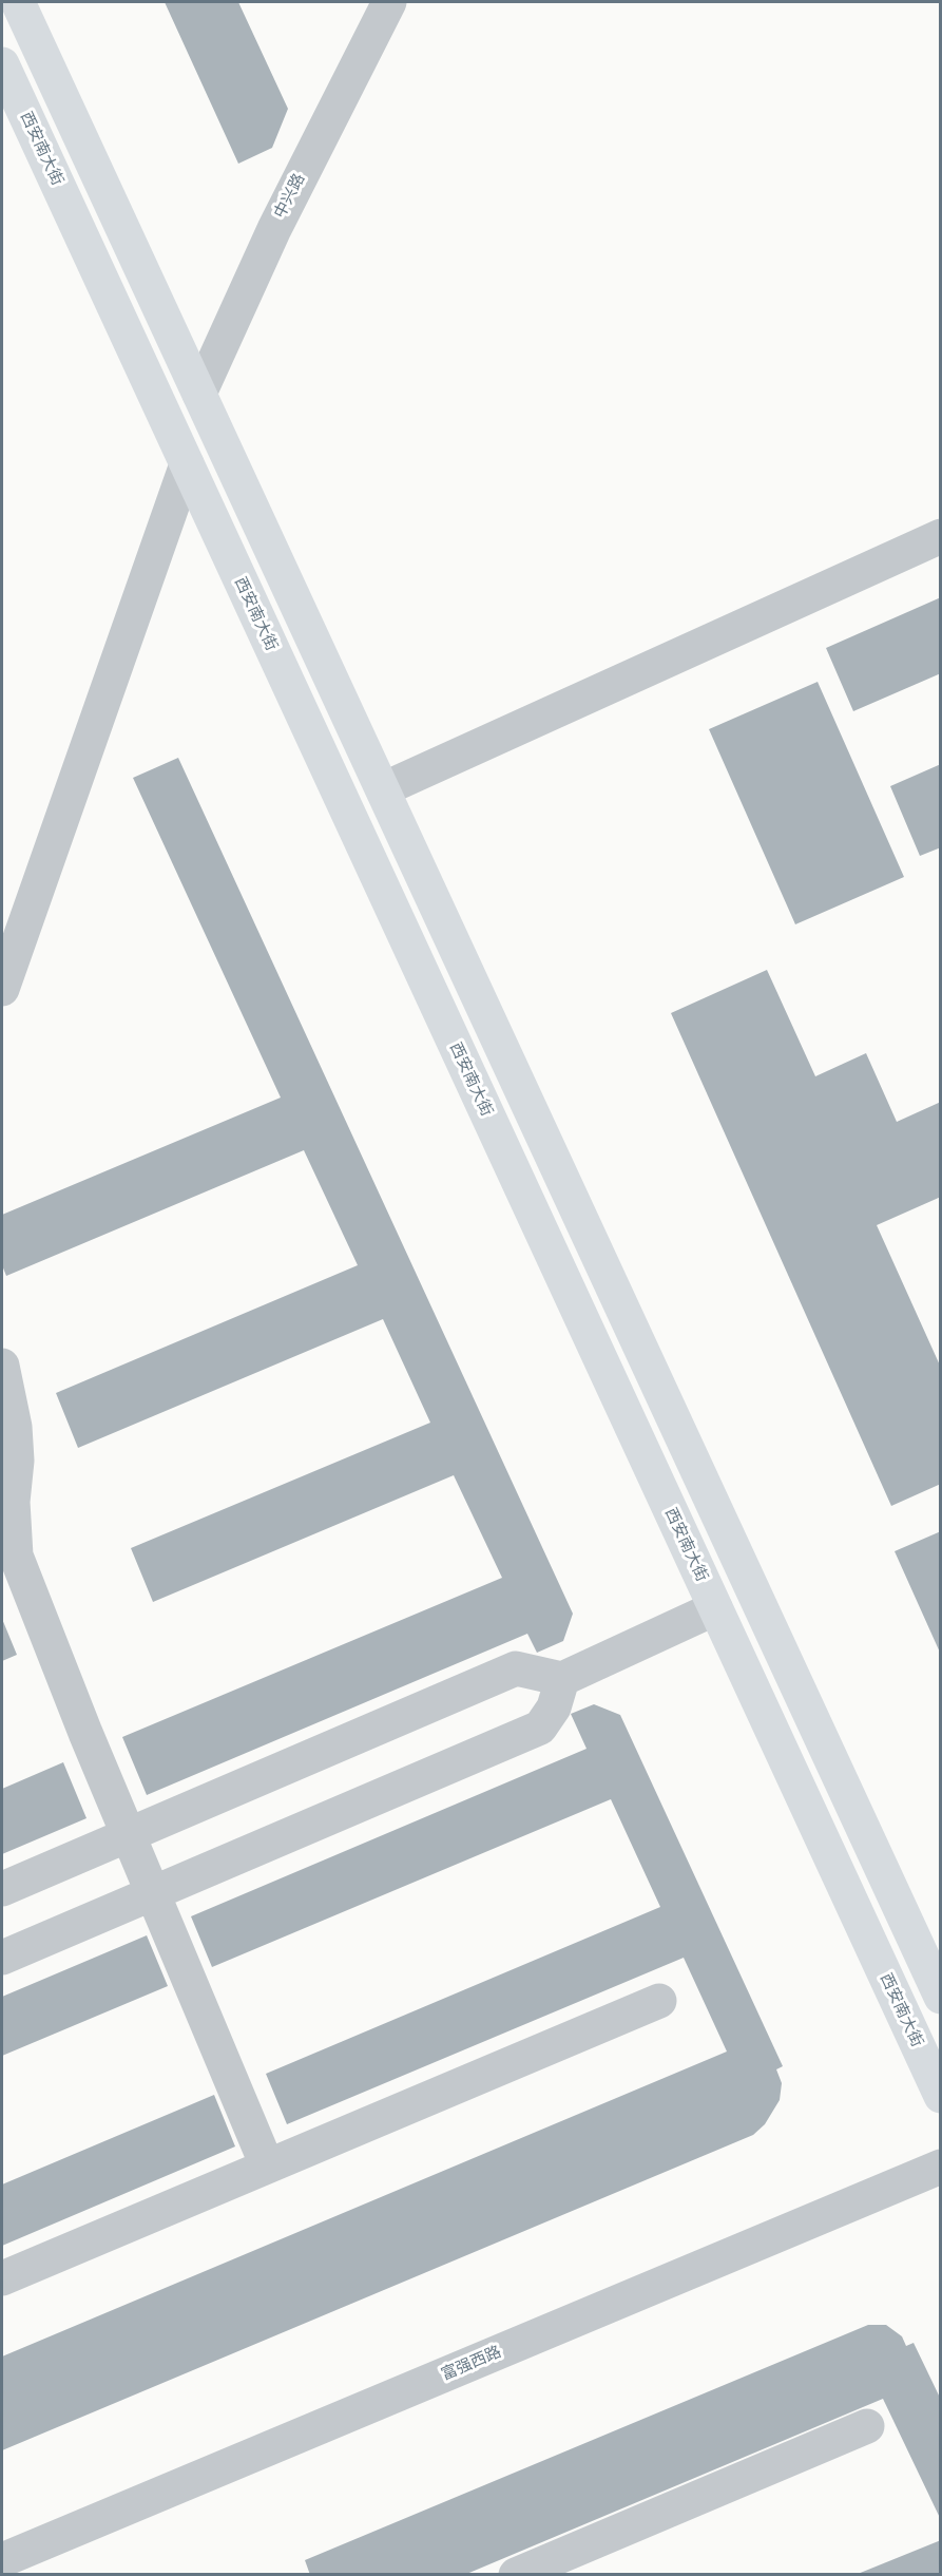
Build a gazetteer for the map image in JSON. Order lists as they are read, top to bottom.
{
  "streets": {
    "main road": ["西安南大街"],
    "street": ["中兴路", "富强西路"]
  }
}
